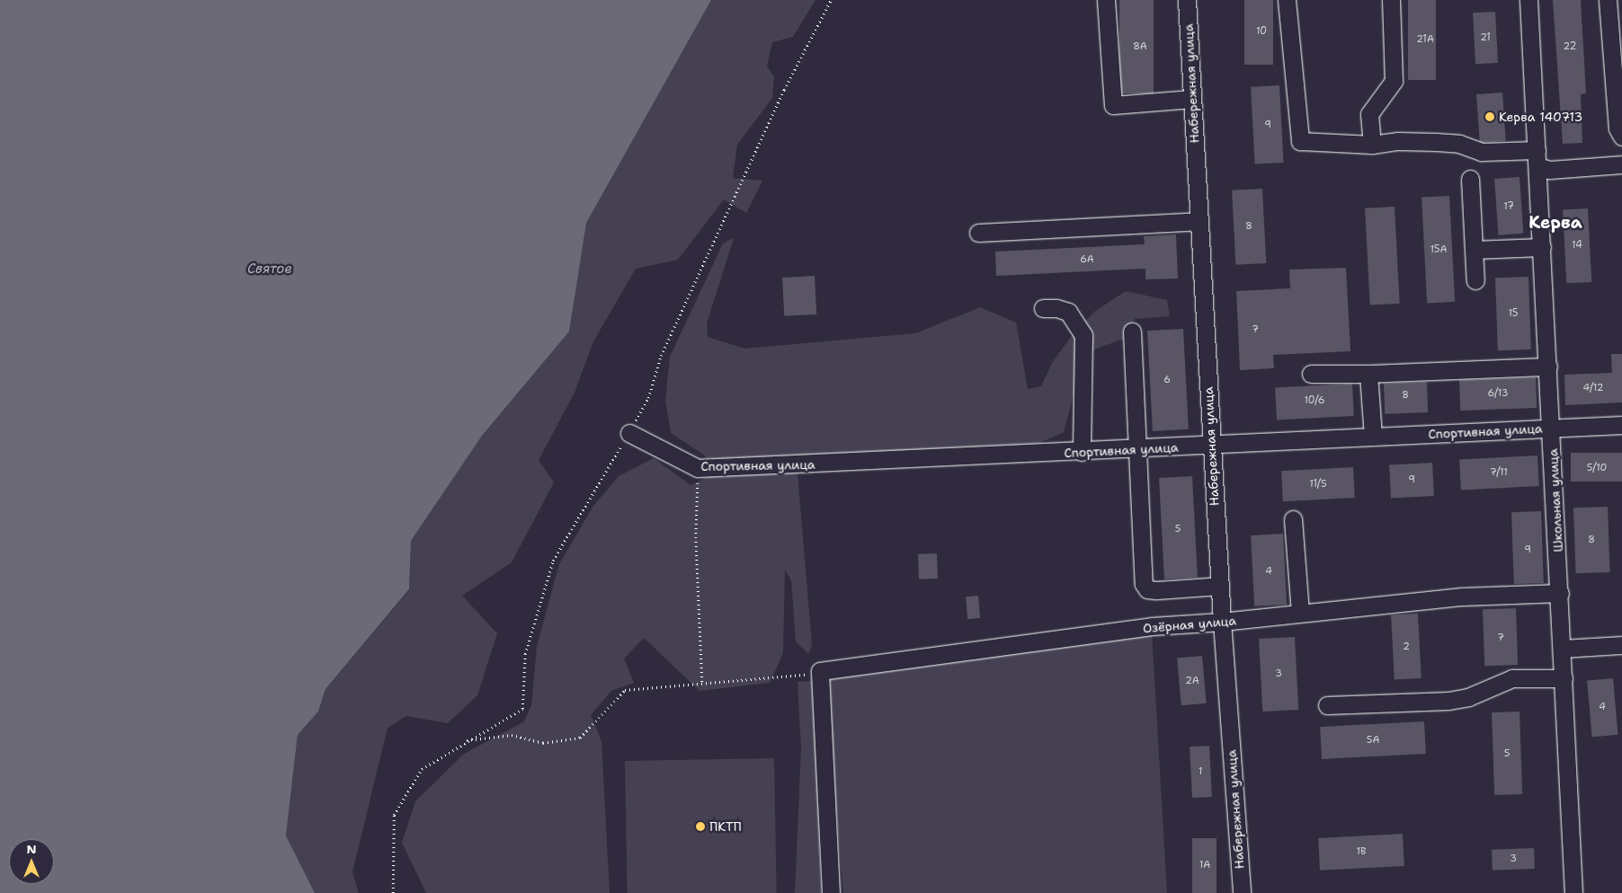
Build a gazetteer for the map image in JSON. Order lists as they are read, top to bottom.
{
  "streets": {
    "street": [
      "Набережная улица",
      "Спортивная улица",
      "Школьная улица",
      "Озёрная улица"
    ]
  },
  "crossings": [
    ["Набережная улица", "Спортивная улица"],
    ["Набережная улица", "Озёрная улица"],
    ["Спортивная улица", "Школьная улица"],
    ["Школьная улица", "Озёрная улица"]
  ],
  "districts": ["Керва"],
  "water": ["Святое"],
  "places": ["Керва 140713", "ПКТП"],
  "house_numbers": [
    "10",
    "21",
    "21А",
    "8А",
    "22",
    "9",
    "17",
    "8",
    "14",
    "15А",
    "6А",
    "15",
    "7",
    "6",
    "4/12",
    "6/13",
    "8",
    "10/6",
    "5/10",
    "7/11",
    "9",
    "11/5",
    "5",
    "8",
    "9",
    "4",
    "7",
    "2",
    "3",
    "2А",
    "4",
    "5А",
    "5",
    "1",
    "1В",
    "3",
    "1А"
  ],
  "north": "top"
}
